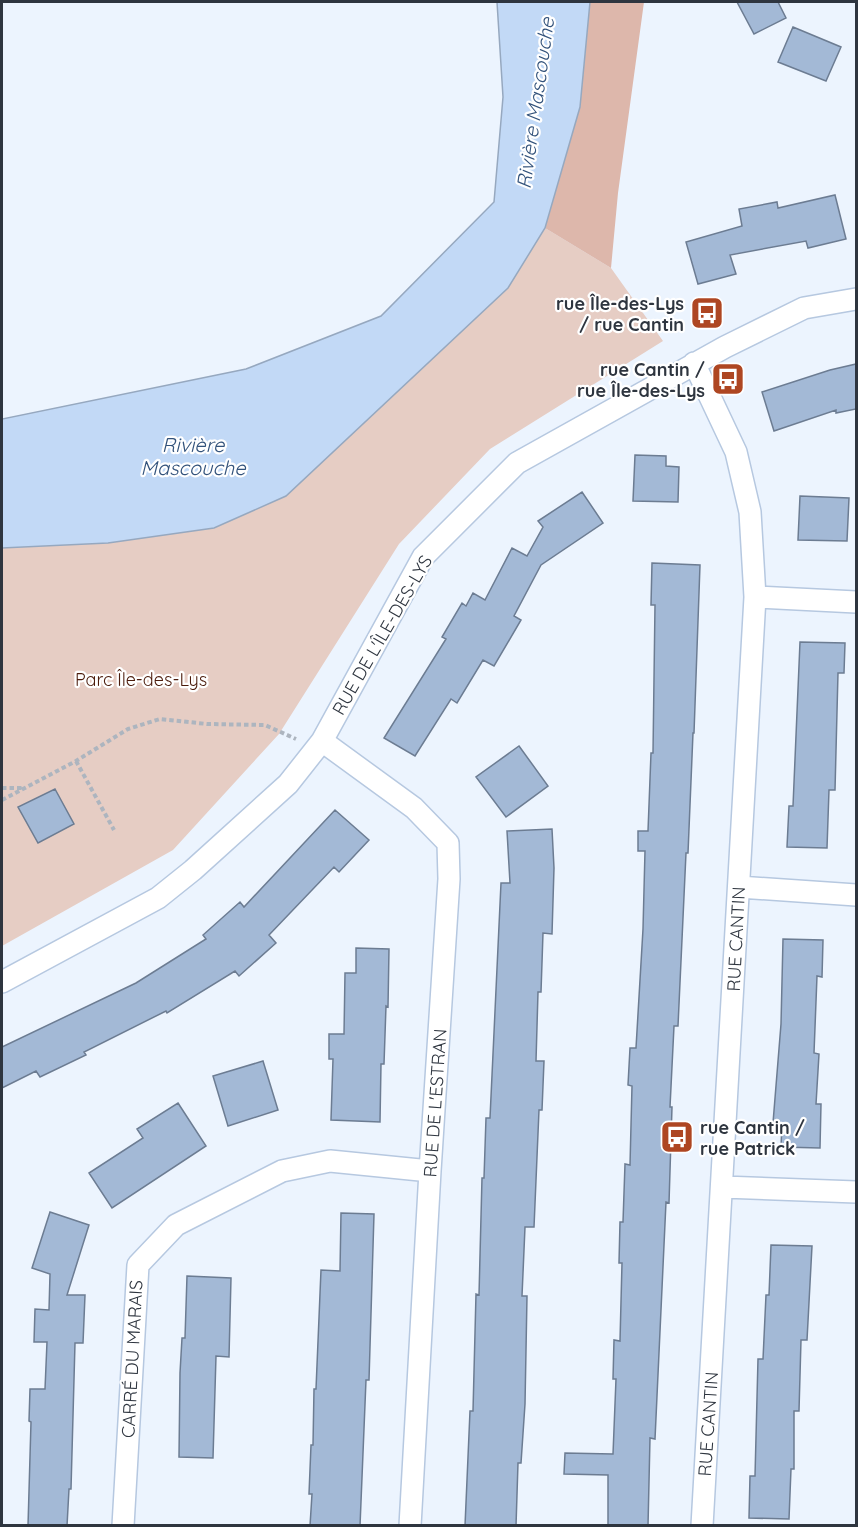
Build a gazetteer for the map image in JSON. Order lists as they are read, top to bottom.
{
  "streets": {
    "street": [
      "RUE DE L'ÎLE-DES-LYS",
      "RUE CANTIN",
      "RUE DE L'ESTRAN",
      "CARRÉ DU MARAIS"
    ]
  },
  "crossings": [
    ["RUE DE L'ÎLE-DES-LYS", "RUE CANTIN"],
    ["RUE DE L'ÎLE-DES-LYS", "RUE DE L'ESTRAN"],
    ["RUE DE L'ESTRAN", "CARRÉ DU MARAIS"]
  ],
  "water": ["Rivière Mascouche"],
  "parks": ["Parc Île-des-Lys"],
  "places": {
    "bus stop": ["rue Île-des-Lys / rue Cantin", "rue Cantin / rue Île-des-Lys", "rue Cantin / rue Patrick"]
  }
}
